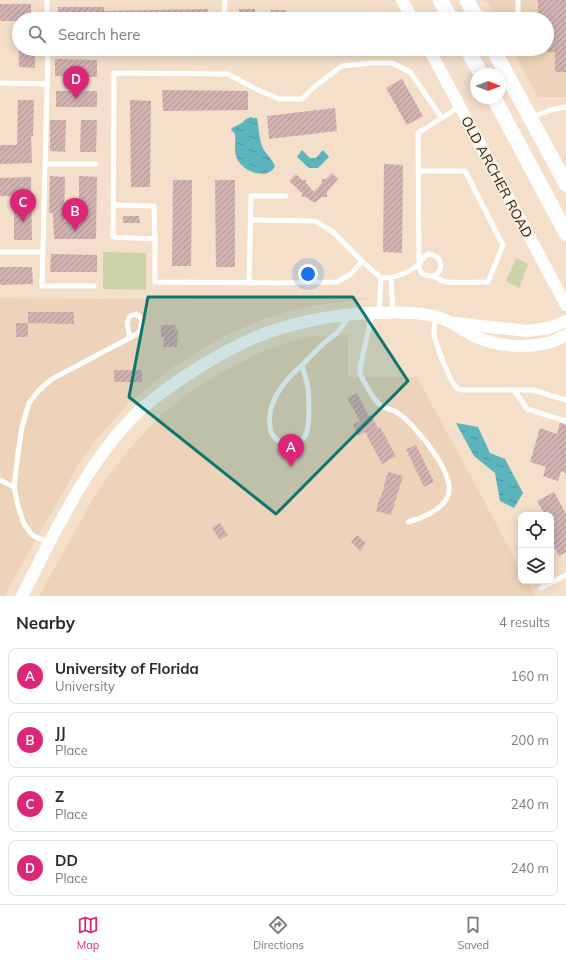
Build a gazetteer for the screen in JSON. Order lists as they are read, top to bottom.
{
  "streets": {
    "street": ["OLD ARCHER ROAD"]
  },
  "north": "right",
  "page": {
    "search": "Search here",
    "pins": [
      "D",
      "C",
      "B",
      "A"
    ],
    "heading": ["Nearby", "4 results"],
    "list": [
      {
        "mark": "A",
        "name": "University of Florida",
        "note": "University",
        "value": "160 m"
      },
      {
        "mark": "B",
        "name": "JJ",
        "note": "Place",
        "value": "200 m"
      },
      {
        "mark": "C",
        "name": "Z",
        "note": "Place",
        "value": "240 m"
      },
      {
        "mark": "D",
        "name": "DD",
        "note": "Place",
        "value": "240 m"
      }
    ],
    "nav": ["Map", "Directions", "Saved"]
  }
}
